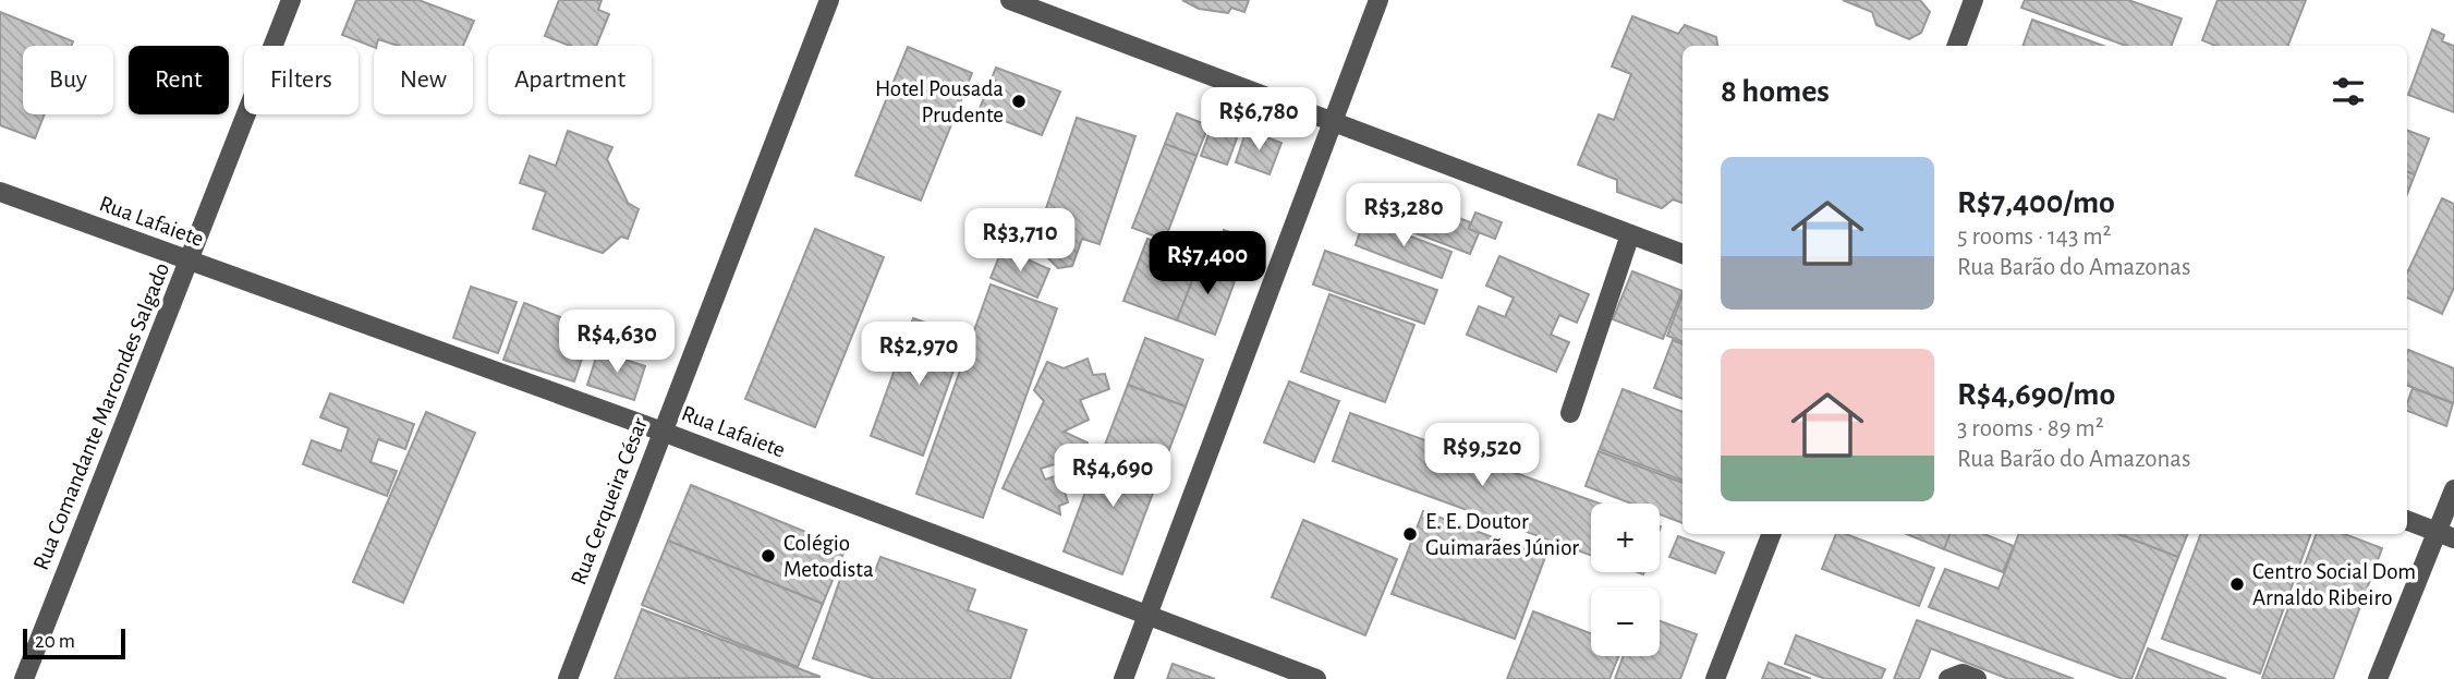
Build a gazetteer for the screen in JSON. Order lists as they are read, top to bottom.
{
  "streets": {
    "street": ["Rua Lafaiete", "Rua Comandante Marcondes Salgado", "Rua Cerqueira César"]
  },
  "crossings": [
    ["Rua Lafaiete", "Rua Comandante Marcondes Salgado"],
    ["Rua Lafaiete", "Rua Cerqueira César"]
  ],
  "places": [
    "Hotel Pousada Prudente",
    "E. E. Doutor Guimarães Júnior",
    "Colégio Metodista",
    "Centro Social Dom Arnaldo Ribeiro"
  ],
  "scale_bar": "20 m",
  "page": {
    "chip": [
      "Buy",
      "Rent",
      "Filters",
      "New",
      "Apartment"
    ],
    "heading": "8 homes",
    "price": [
      "R$6,780",
      "R$3,280",
      "R$3,710",
      "R$7,400",
      "R$4,630",
      "R$2,970",
      "R$9,520",
      "R$4,690"
    ],
    "list": [
      {
        "name": "R$7,400/mo",
        "note": "5 rooms · 143 m² · Rua Barão do Amazonas"
      },
      {
        "name": "R$4,690/mo",
        "note": "3 rooms · 89 m² · Rua Barão do Amazonas"
      }
    ],
    "map_buttons": ["+", "−"],
    "scale": "20 m"
  }
}
